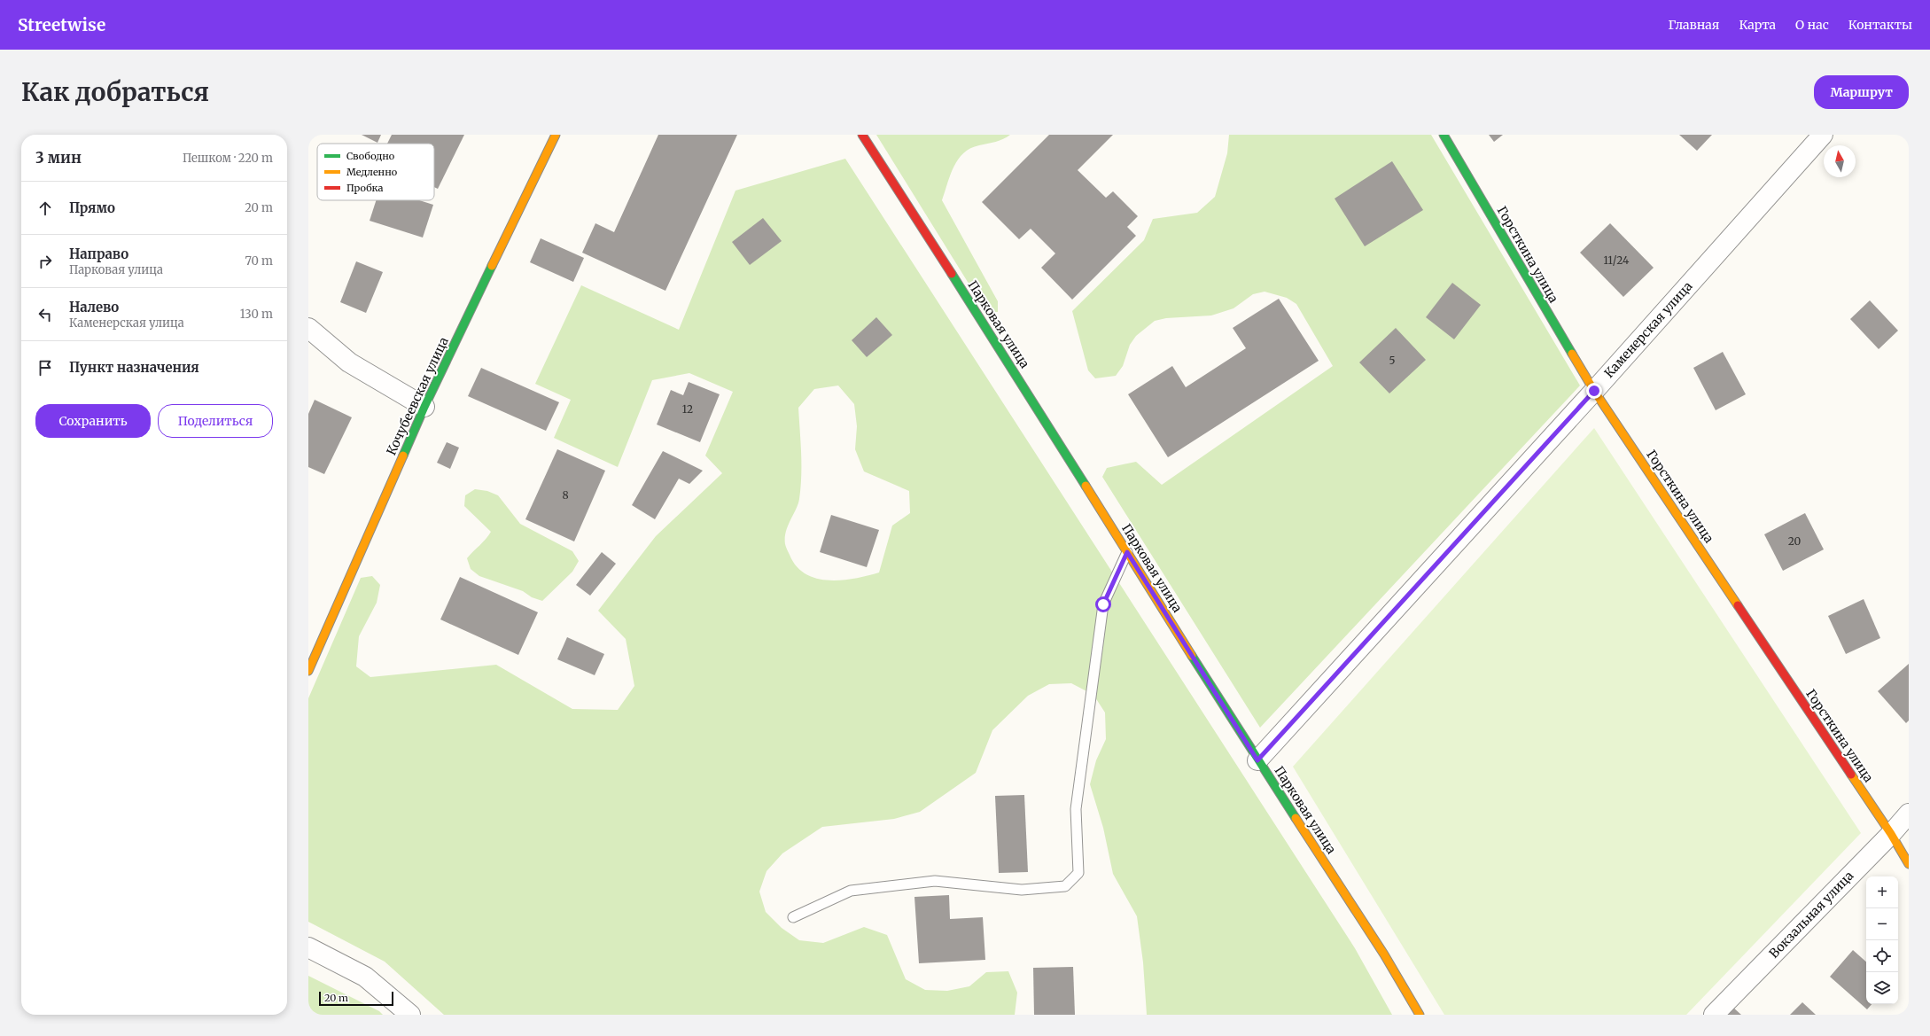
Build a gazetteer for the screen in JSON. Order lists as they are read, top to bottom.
{
  "streets": {
    "street": [
      "Горсткина улица",
      "Парковая улица",
      "Каменерская улица",
      "Кочубеевская улица",
      "Вокзальная улица"
    ]
  },
  "crossings": [
    ["Горсткина улица", "Каменерская улица"],
    ["Горсткина улица", "Вокзальная улица"],
    ["Парковая улица", "Каменерская улица"]
  ],
  "house_numbers": [
    "11/24",
    "5",
    "12",
    "8",
    "20"
  ],
  "legend": ["Свободно", "Медленно", "Пробка"],
  "scale_bar": "20 m",
  "north": "top",
  "page": {
    "header": "Streetwise",
    "nav": [
      "Главная",
      "Карта",
      "О нас",
      "Контакты"
    ],
    "buttons": [
      "Маршрут",
      ["Сохранить", "Поделиться"]
    ],
    "title": "Как добраться",
    "heading": ["3 мин", "Пешком · 220 m"],
    "list": [
      ["Прямо", "20 m"],
      ["Направо", "Парковая улица", "70 m"],
      ["Налево", "Каменерская улица", "130 m"],
      "Пункт назначения"
    ],
    "map_buttons": ["+", "−"],
    "scale": "20 m"
  }
}
